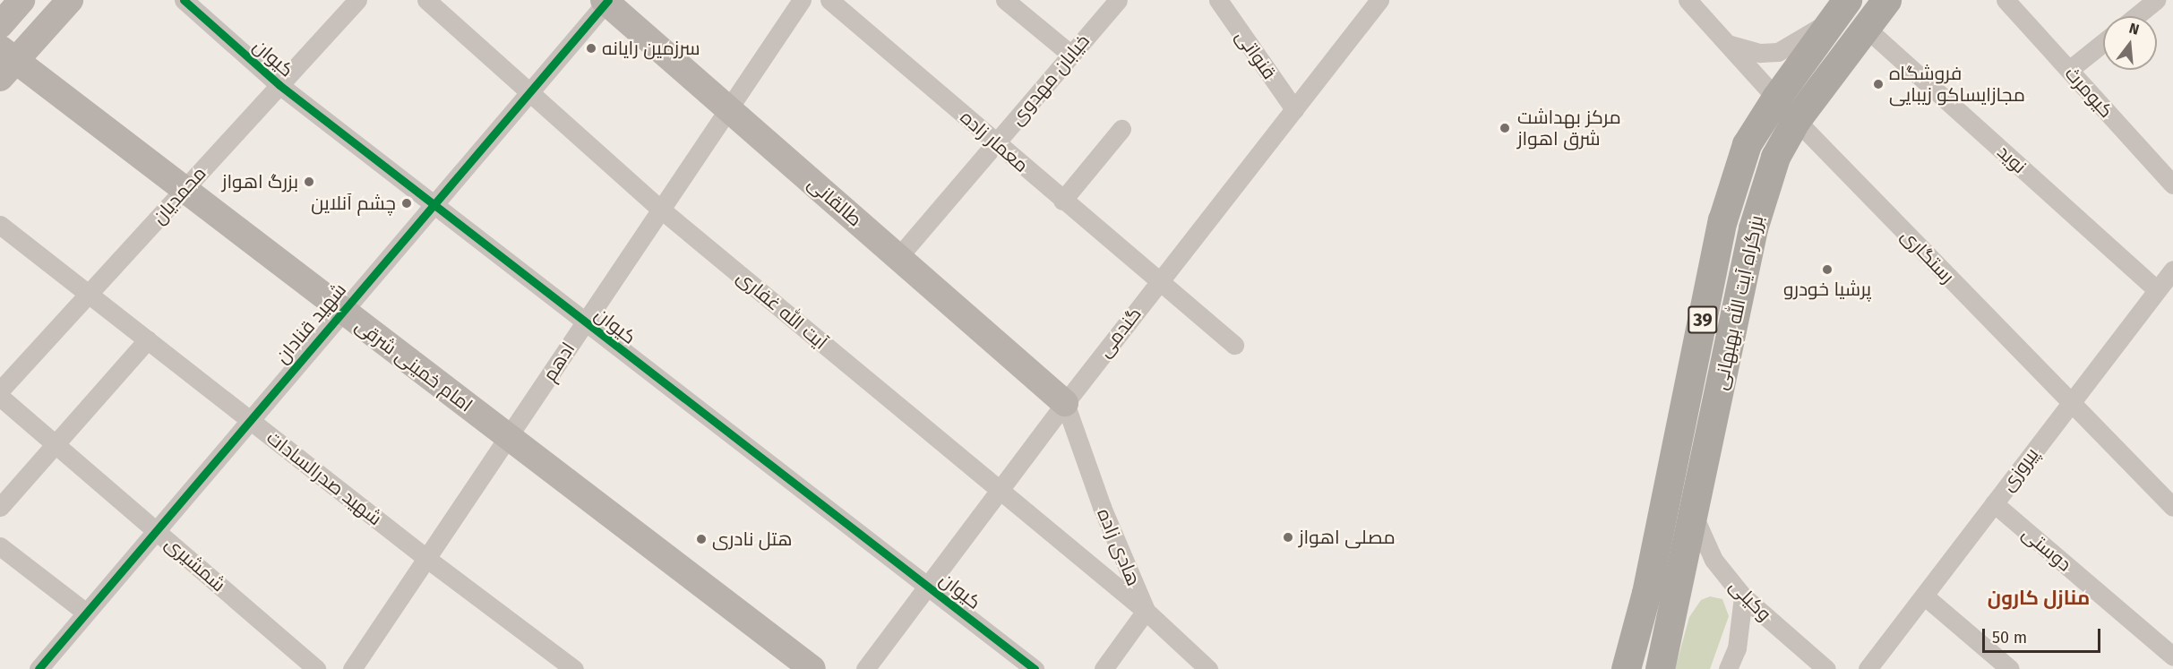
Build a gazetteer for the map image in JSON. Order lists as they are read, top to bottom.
{
  "streets": {
    "highway": ["بزرگراه آیت الله بهبهانی", "39"],
    "main road": ["طالقانی", "امام خمینی شرقی"],
    "street": [
      "قنواتی",
      "کیوان",
      "خیابان مهدوی",
      "کیومرث",
      "معمار زاده",
      "نوید",
      "محمدیان",
      "رستگاری",
      "آیت الله غفاری",
      "شهید قنادان",
      "گندمی",
      "ادهم",
      "پیروزی",
      "شهید صدرالسادات",
      "هادی زاده",
      "دوستی",
      "شمشیری",
      "وکیلی"
    ]
  },
  "crossings": [
    ["قنواتی", "گندمی"],
    ["کیوان", "محمدیان"],
    ["کیوان", "شهید قنادان"],
    ["کیوان", "گندمی"],
    ["کیوان", "ادهم"],
    ["خیابان مهدوی", "معمار زاده"],
    ["خیابان مهدوی", "طالقانی"],
    ["معمار زاده", "گندمی"],
    ["نوید", "بزرگراه آیت الله بهبهانی"],
    ["نوید", "پیروزی"],
    ["محمدیان", "امام خمینی شرقی"],
    ["محمدیان", "شهید صدرالسادات"],
    ["طالقانی", "شهید قنادان"],
    ["طالقانی", "گندمی"],
    ["طالقانی", "ادهم"],
    ["طالقانی", "هادی زاده"],
    ["رستگاری", "بزرگراه آیت الله بهبهانی"],
    ["رستگاری", "پیروزی"],
    ["بزرگراه آیت الله بهبهانی", "وکیلی"],
    ["آیت الله غفاری", "شهید قنادان"],
    ["آیت الله غفاری", "گندمی"],
    ["آیت الله غفاری", "ادهم"],
    ["آیت الله غفاری", "هادی زاده"],
    ["شهید قنادان", "امام خمینی شرقی"],
    ["شهید قنادان", "شهید صدرالسادات"],
    ["شهید قنادان", "شمشیری"],
    ["گندمی", "هادی زاده"],
    ["ادهم", "امام خمینی شرقی"],
    ["ادهم", "شهید صدرالسادات"],
    ["پیروزی", "دوستی"]
  ],
  "districts": ["منازل کارون"],
  "places": [
    "سرزمین رایانه",
    "فروشگاه مجازایساکو زیبایی",
    "مرکز بهداشت شرق اهواز",
    "بزرگ اهواز",
    "چشم آنلاین",
    "پرشيا خودرو",
    "مصلی اهواز",
    "هتل نادری"
  ],
  "scale_bar": "50 m",
  "north": "top"
}
